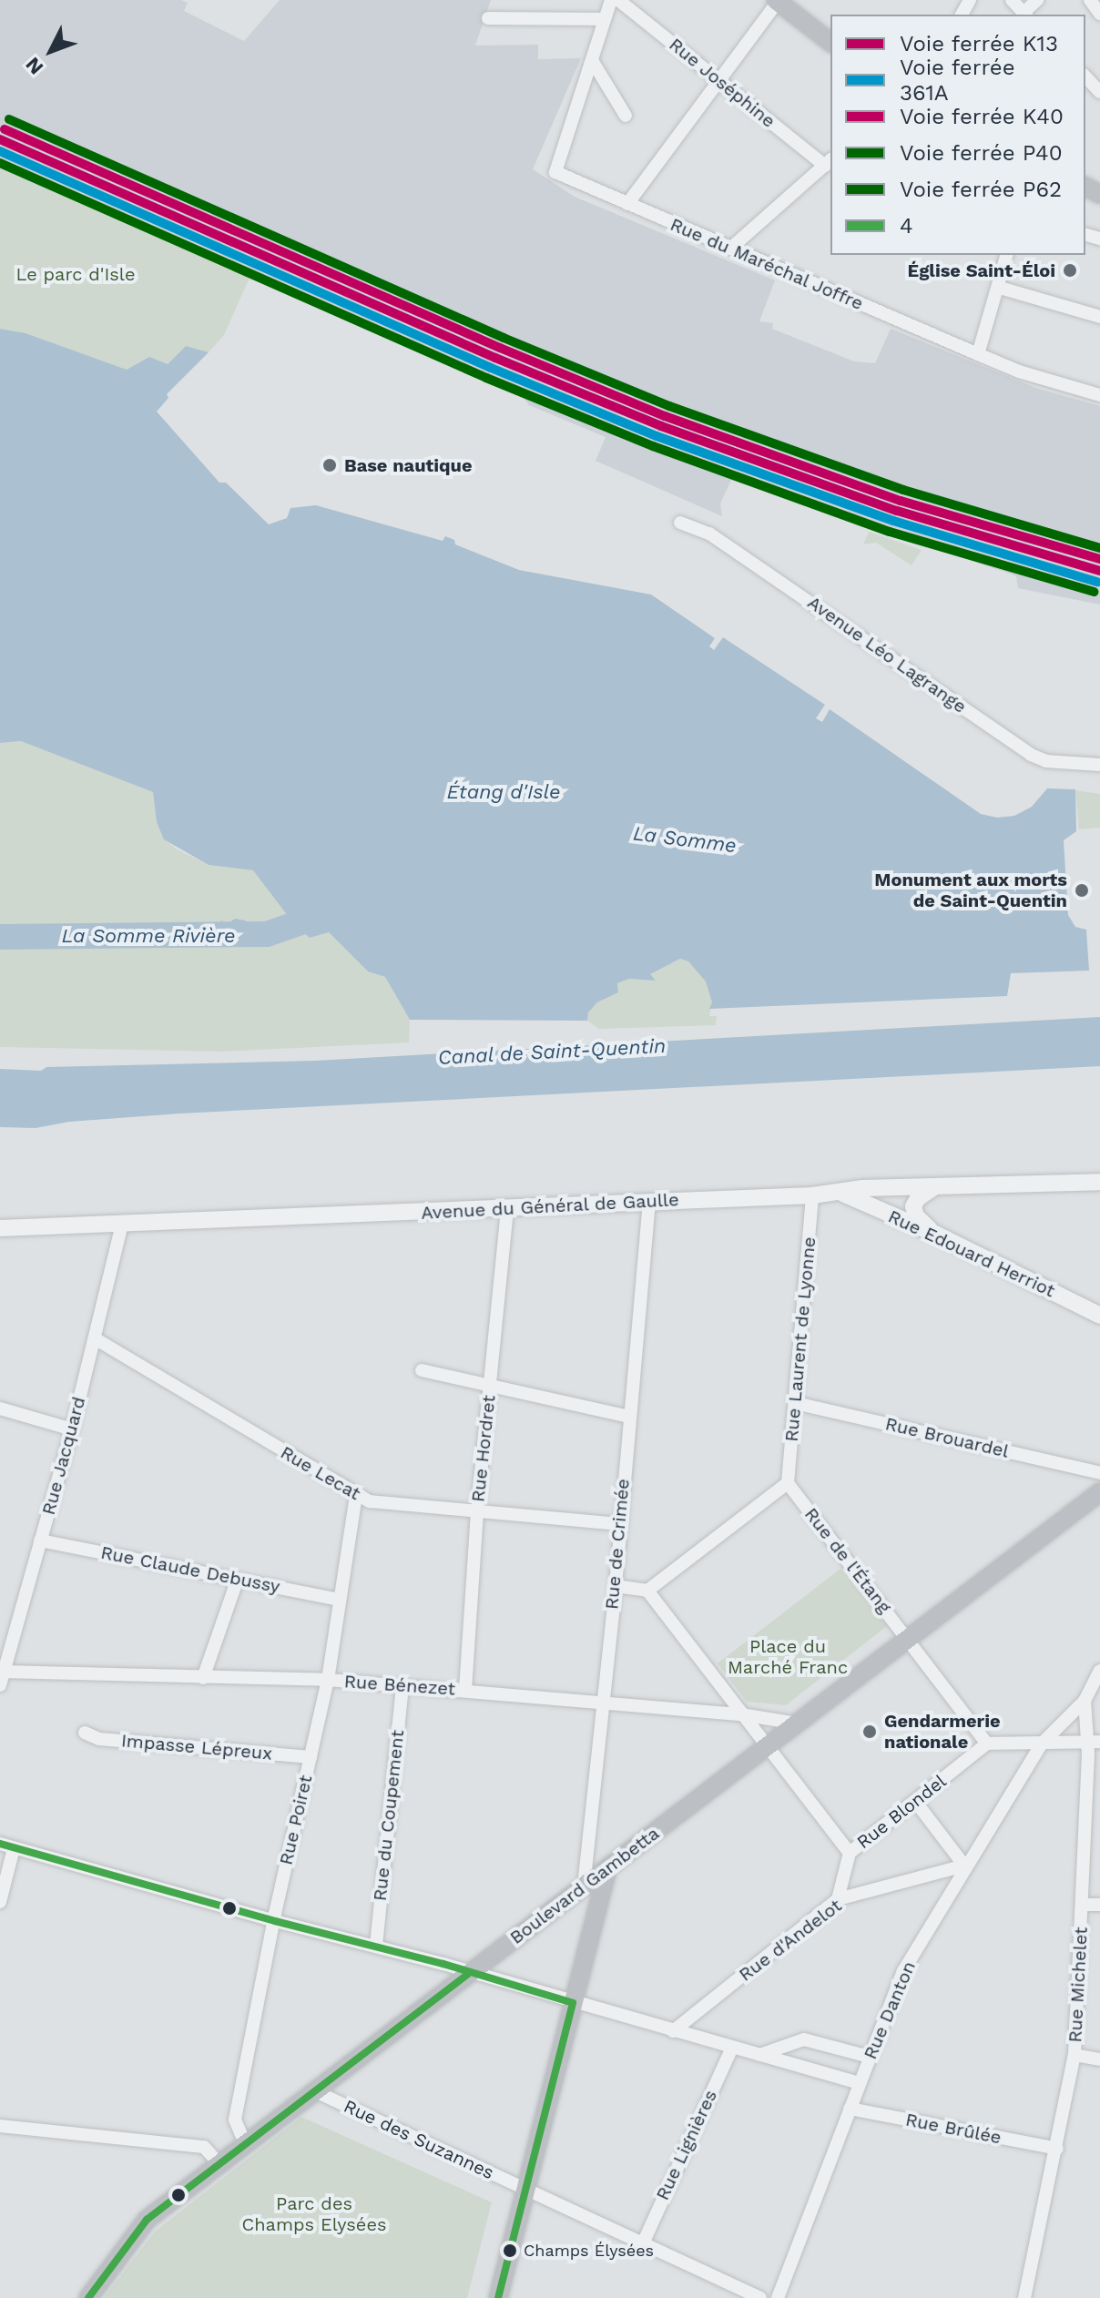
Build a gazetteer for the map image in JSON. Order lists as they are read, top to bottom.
{
  "streets": {
    "main road": ["Boulevard Gambetta"],
    "street": [
      "Rue Joséphine",
      "Rue du Maréchal Joffre",
      "Avenue Léo Lagrange",
      "Avenue du Général de Gaulle",
      "Rue Edouard Herriot",
      "Rue Laurent de Lyonne",
      "Rue Brouardel",
      "Rue Hordret",
      "Rue Jacquard",
      "Rue Lecat",
      "Rue de Crimée",
      "Rue de l'Étang",
      "Rue Claude Debussy",
      "Rue Bénezet",
      "Impasse Lépreux",
      "Rue Blondel",
      "Rue du Coupement",
      "Rue Poiret",
      "Rue d'Andelot",
      "Rue Michelet",
      "Rue Danton",
      "Rue Brûlée",
      "Rue des Suzannes",
      "Rue Lignières"
    ]
  },
  "crossings": [
    ["Avenue du Général de Gaulle", "Rue Edouard Herriot"],
    ["Avenue du Général de Gaulle", "Rue Laurent de Lyonne"],
    ["Avenue du Général de Gaulle", "Rue Hordret"],
    ["Avenue du Général de Gaulle", "Rue Jacquard"],
    ["Avenue du Général de Gaulle", "Rue de Crimée"],
    ["Rue Laurent de Lyonne", "Rue Brouardel"],
    ["Rue Laurent de Lyonne", "Rue de l'Étang"],
    ["Rue Hordret", "Rue Lecat"],
    ["Rue Hordret", "Rue Bénezet"],
    ["Rue Jacquard", "Rue Lecat"],
    ["Rue Jacquard", "Rue Claude Debussy"],
    ["Rue Jacquard", "Rue Bénezet"],
    ["Rue Lecat", "Rue de Crimée"],
    ["Rue Lecat", "Rue Poiret"],
    ["Rue de Crimée", "Rue Bénezet"],
    ["Rue de Crimée", "Boulevard Gambetta"],
    ["Rue de l'Étang", "Rue Blondel"],
    ["Rue de l'Étang", "Boulevard Gambetta"],
    ["Rue Claude Debussy", "Rue Poiret"],
    ["Rue Bénezet", "Rue du Coupement"],
    ["Rue Bénezet", "Rue Poiret"],
    ["Rue Bénezet", "Boulevard Gambetta"],
    ["Impasse Lépreux", "Rue Poiret"],
    ["Rue Poiret", "Boulevard Gambetta"],
    ["Boulevard Gambetta", "Rue des Suzannes"],
    ["Rue d'Andelot", "Rue Danton"],
    ["Rue Michelet", "Rue Danton"],
    ["Rue Michelet", "Rue Brûlée"],
    ["Rue Danton", "Rue Brûlée"],
    ["Rue des Suzannes", "Rue Lignières"]
  ],
  "water": [
    "Étang d'Isle",
    "La Somme",
    "La Somme Rivière",
    "Canal de Saint-Quentin"
  ],
  "parks": ["Le parc d'Isle", "Place du Marché Franc", "Parc des Champs Elysées"],
  "places": [
    "Église Saint-Éloi",
    "Base nautique",
    "Monument aux morts de Saint-Quentin",
    "Gendarmerie nationale",
    "Champs Élysées"
  ],
  "lines": [
    "rail line P62",
    "rail line K40",
    "rail line K13",
    "rail line 361A",
    "rail line P40",
    "transit line 4"
  ],
  "legend": [
    "Voie ferrée K13",
    "Voie ferrée 361A",
    "Voie ferrée K40",
    "Voie ferrée P40",
    "Voie ferrée P62",
    "4"
  ],
  "north": "bottom left"
}
